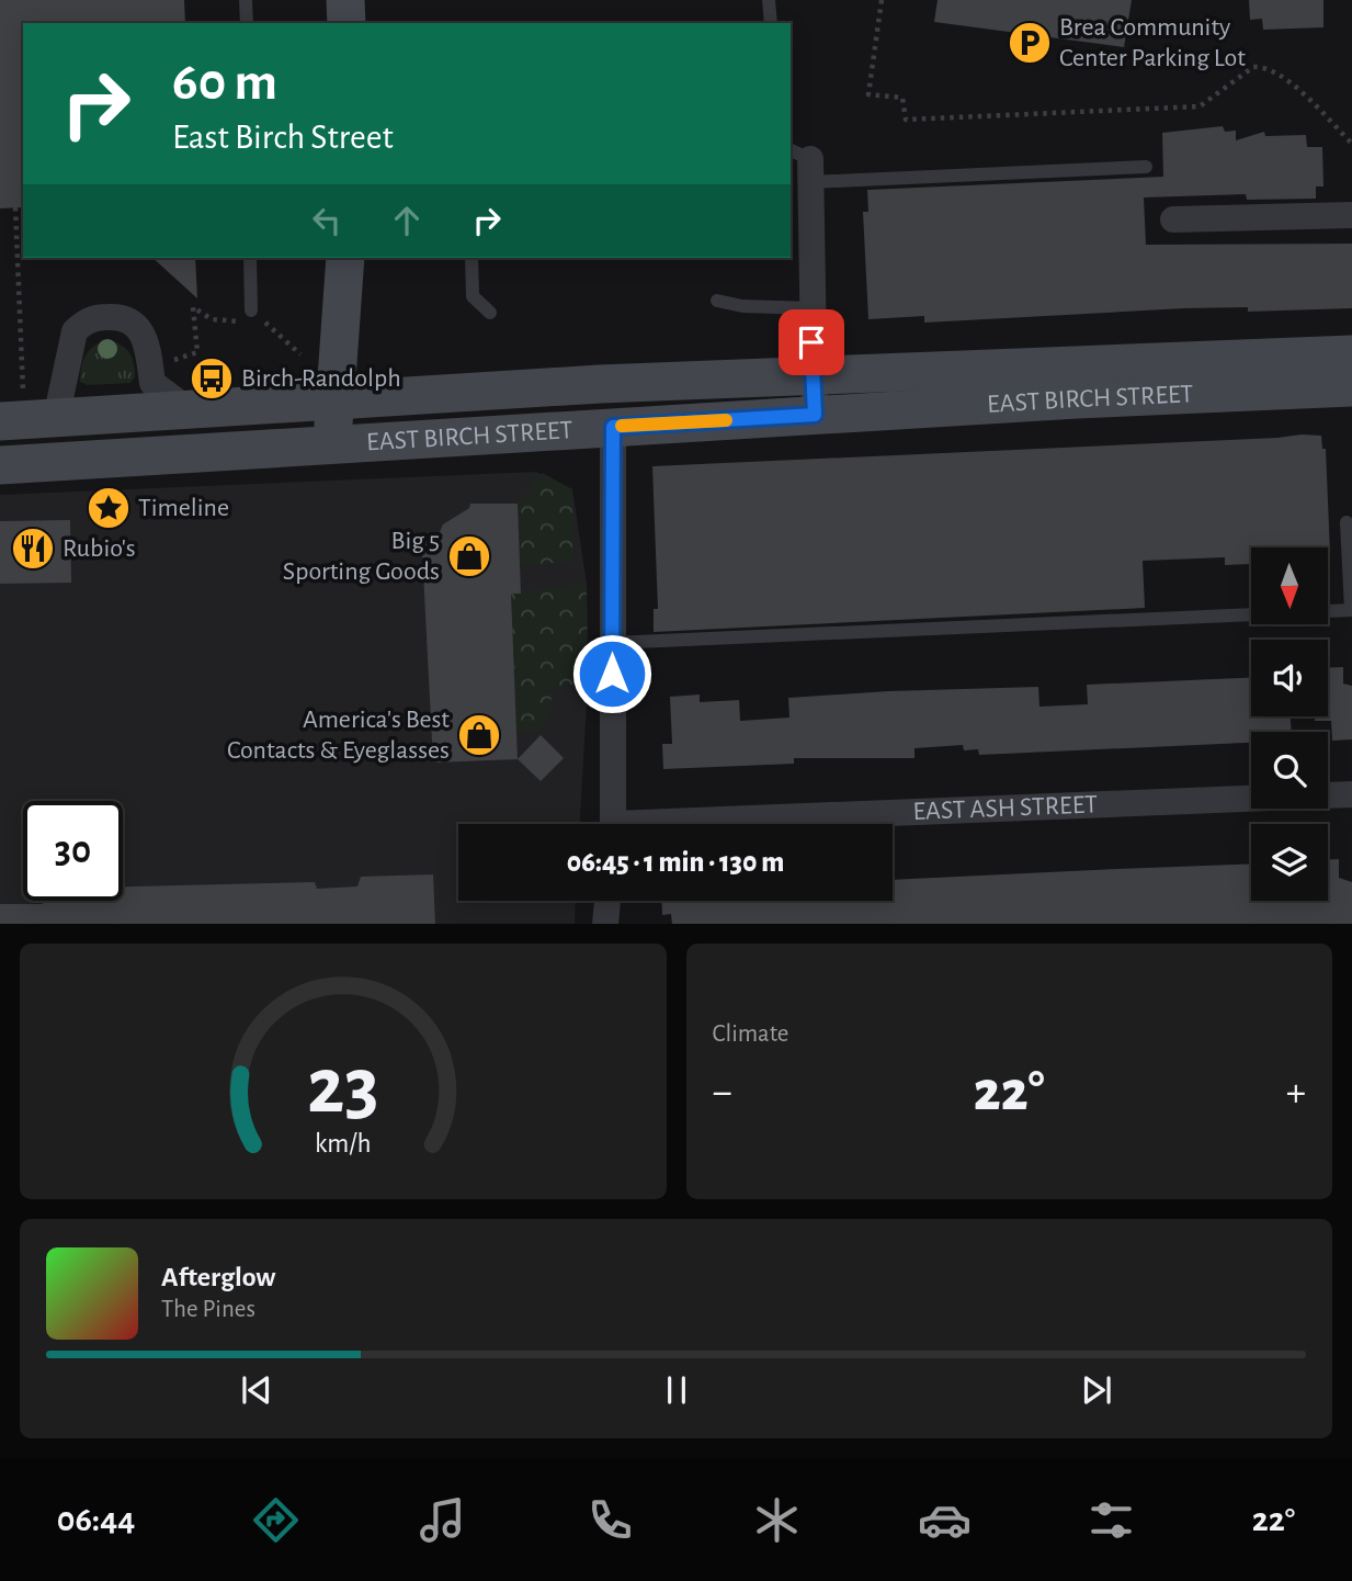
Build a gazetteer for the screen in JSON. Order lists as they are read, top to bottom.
{
  "streets": {
    "street": ["EAST BIRCH STREET", "EAST ASH STREET"]
  },
  "places": {
    "parking": ["Brea Community Center Parking Lot"],
    "bus stop": ["Birch-Randolph"],
    "place": ["Timeline"],
    "restaurant": ["Rubio's"],
    "shop": ["Big 5 Sporting Goods", "America's Best Contacts & Eyeglasses"]
  },
  "north": "bottom",
  "page": {
    "turn": ["60 m", "East Birch Street"],
    "limit": "30",
    "trip": "06:45 · 1 min · 130 m",
    "tile": "Climate",
    "heat": ["−", "22°", "+"],
    "song": ["Afterglow", "The Pines"],
    "tabs": ["06:44", "22°"],
    "gauge": ["23", "km/h"]
  }
}
